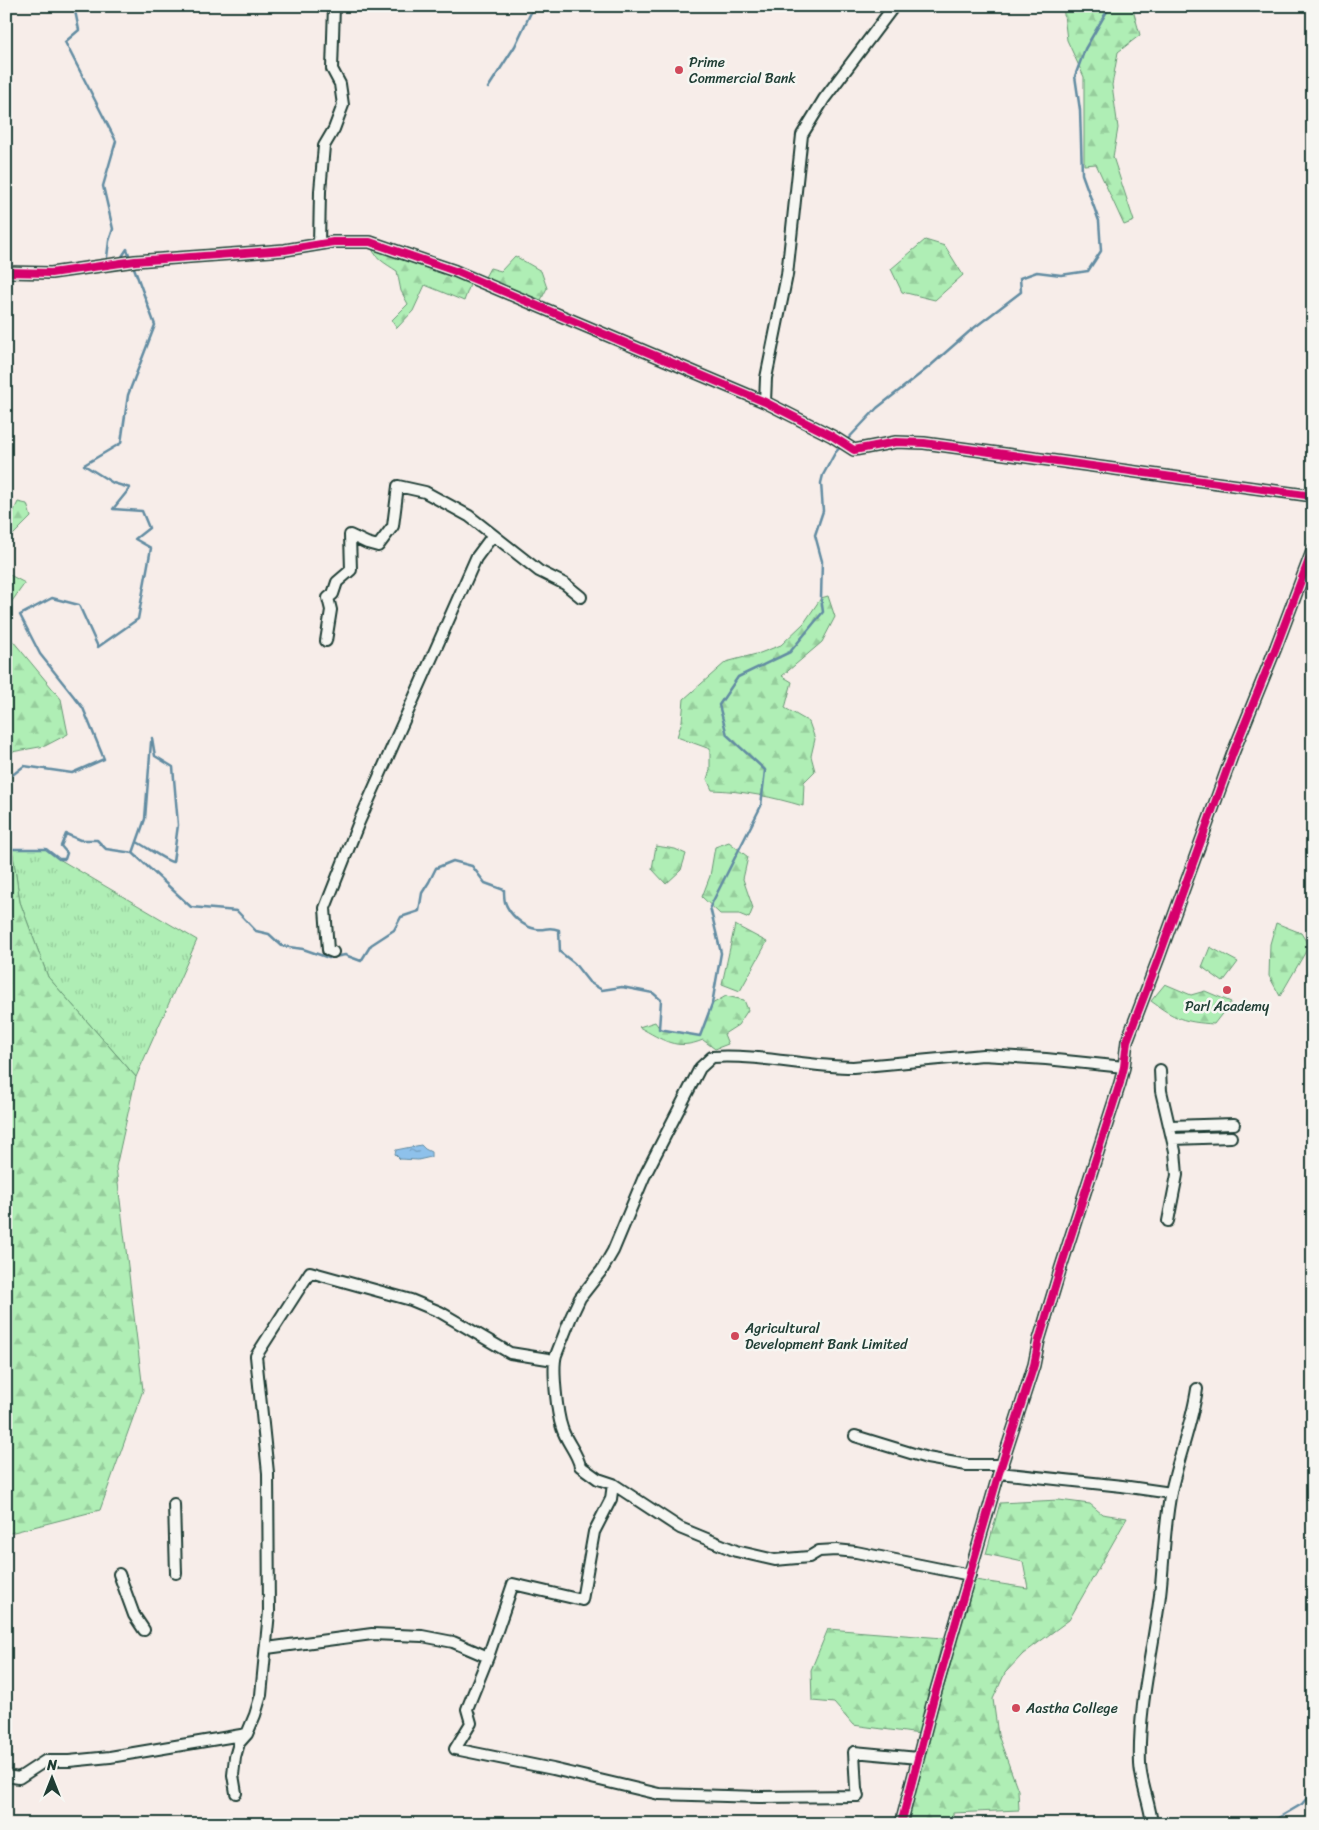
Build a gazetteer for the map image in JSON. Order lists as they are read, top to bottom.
{
  "places": [
    "Prime Commercial Bank",
    "Parl Academy",
    "Agricultural Development Bank Limited",
    "Aastha College"
  ],
  "north": "top"
}
